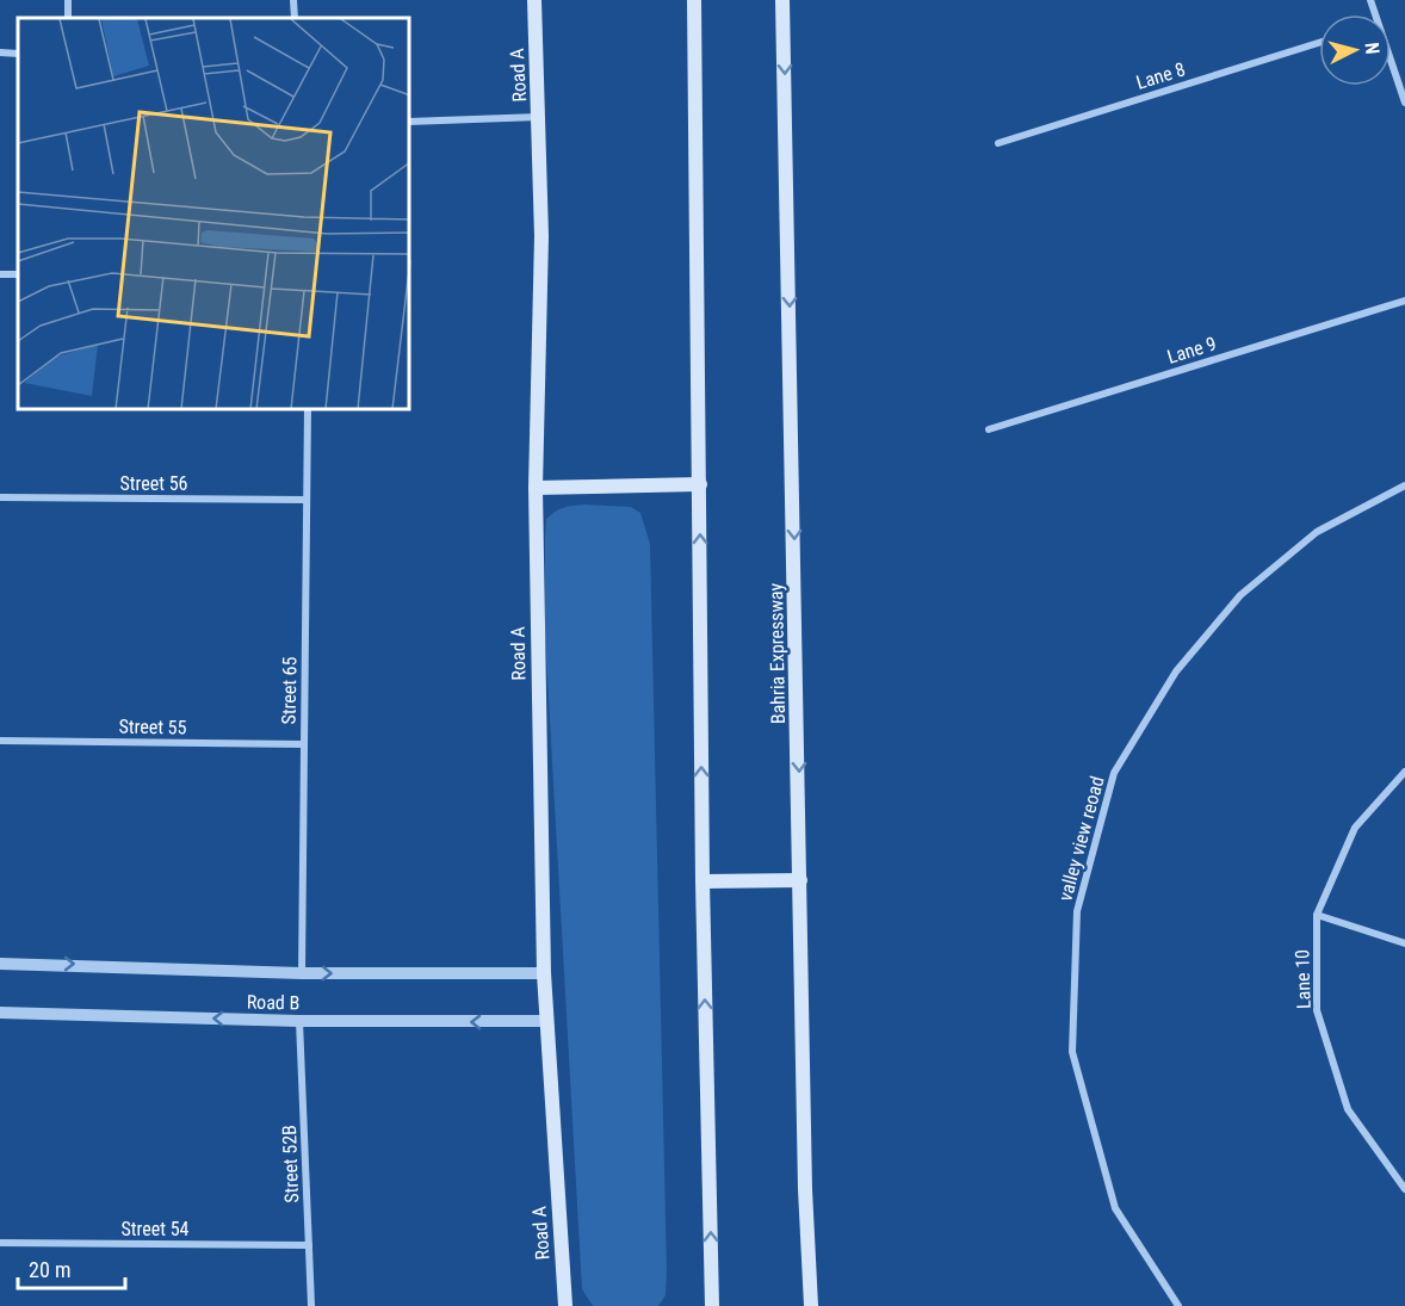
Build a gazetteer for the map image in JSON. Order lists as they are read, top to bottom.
{
  "streets": {
    "main road": ["Road A", "Bahria Expressway"],
    "street": [
      "Lane 8",
      "Lane 9",
      "Street 56",
      "Street 65",
      "Street 55",
      "valley view reoad",
      "Lane 10",
      "Road B",
      "Street 52B",
      "Street 54"
    ]
  },
  "crossings": [
    ["Road A", "Road B"],
    ["Street 56", "Street 65"],
    ["Street 65", "Street 55"],
    ["Street 65", "Road B"],
    ["Road B", "Street 52B"],
    ["Street 52B", "Street 54"]
  ],
  "scale_bar": "20 m",
  "north": "right"
}
